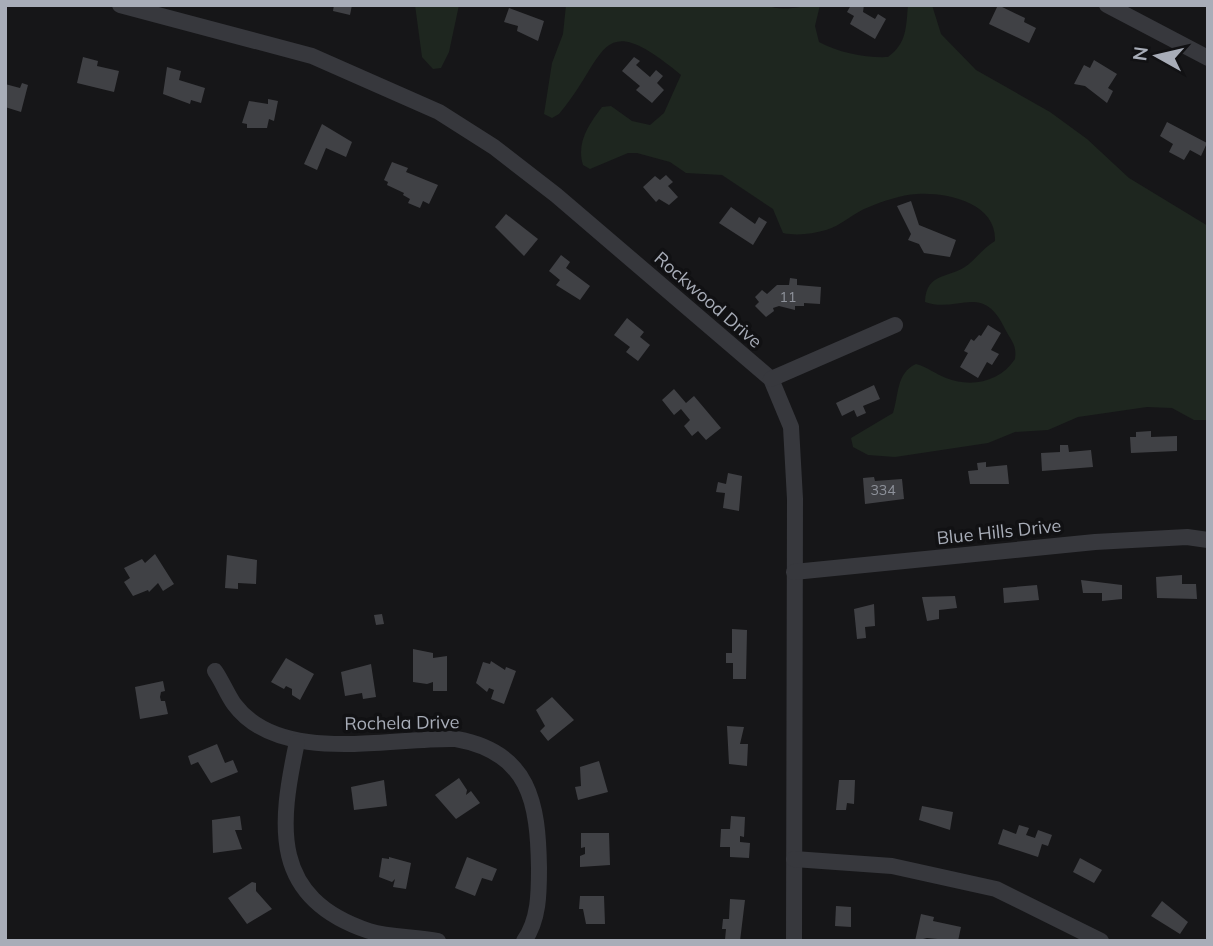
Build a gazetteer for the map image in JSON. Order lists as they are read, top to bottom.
{
  "streets": {
    "street": ["Rockwood Drive", "Blue Hills Drive", "Rochela Drive"]
  },
  "crossings": [
    ["Rockwood Drive", "Blue Hills Drive"]
  ],
  "house_numbers": ["11", "334"],
  "north": "left"
}
